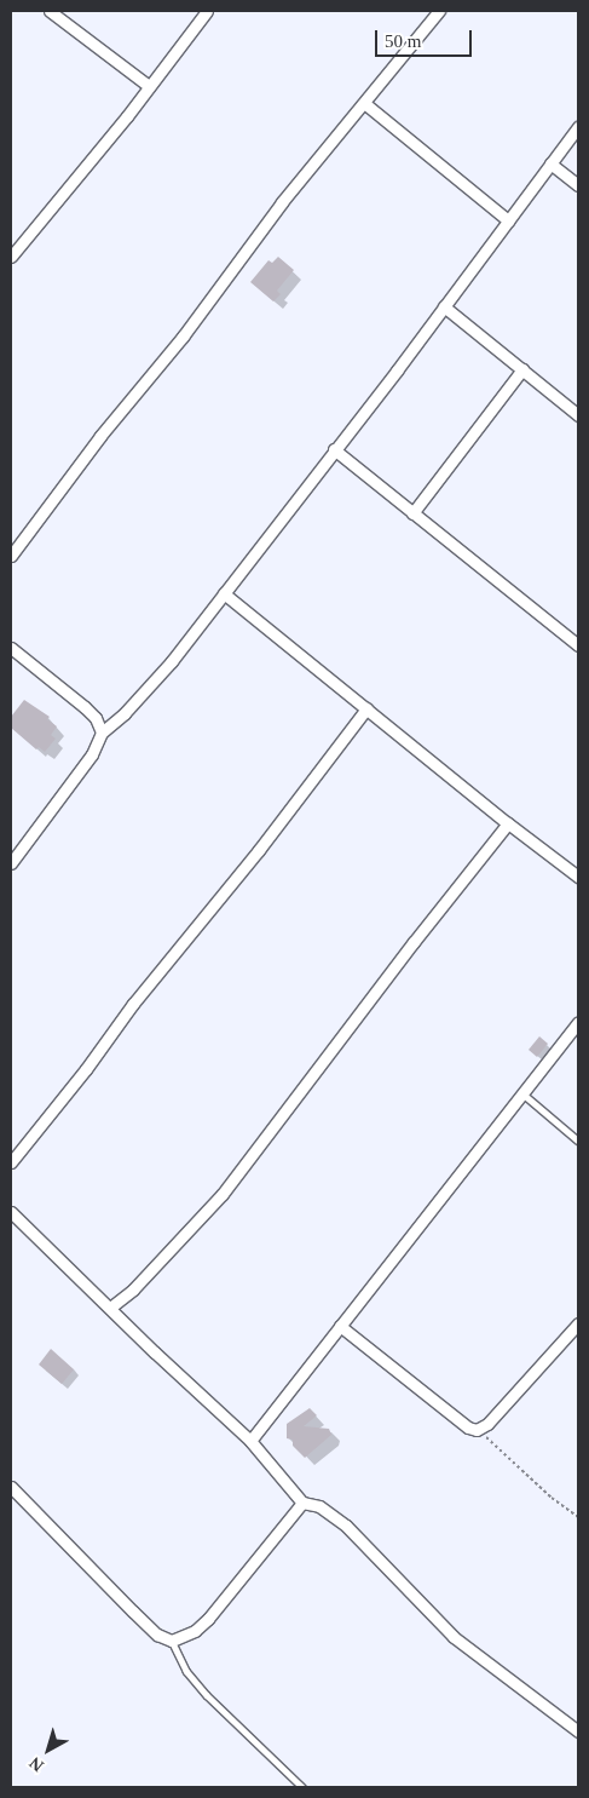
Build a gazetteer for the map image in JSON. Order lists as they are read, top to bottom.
{
  "scale_bar": "50 m",
  "north": "bottom left"
}
